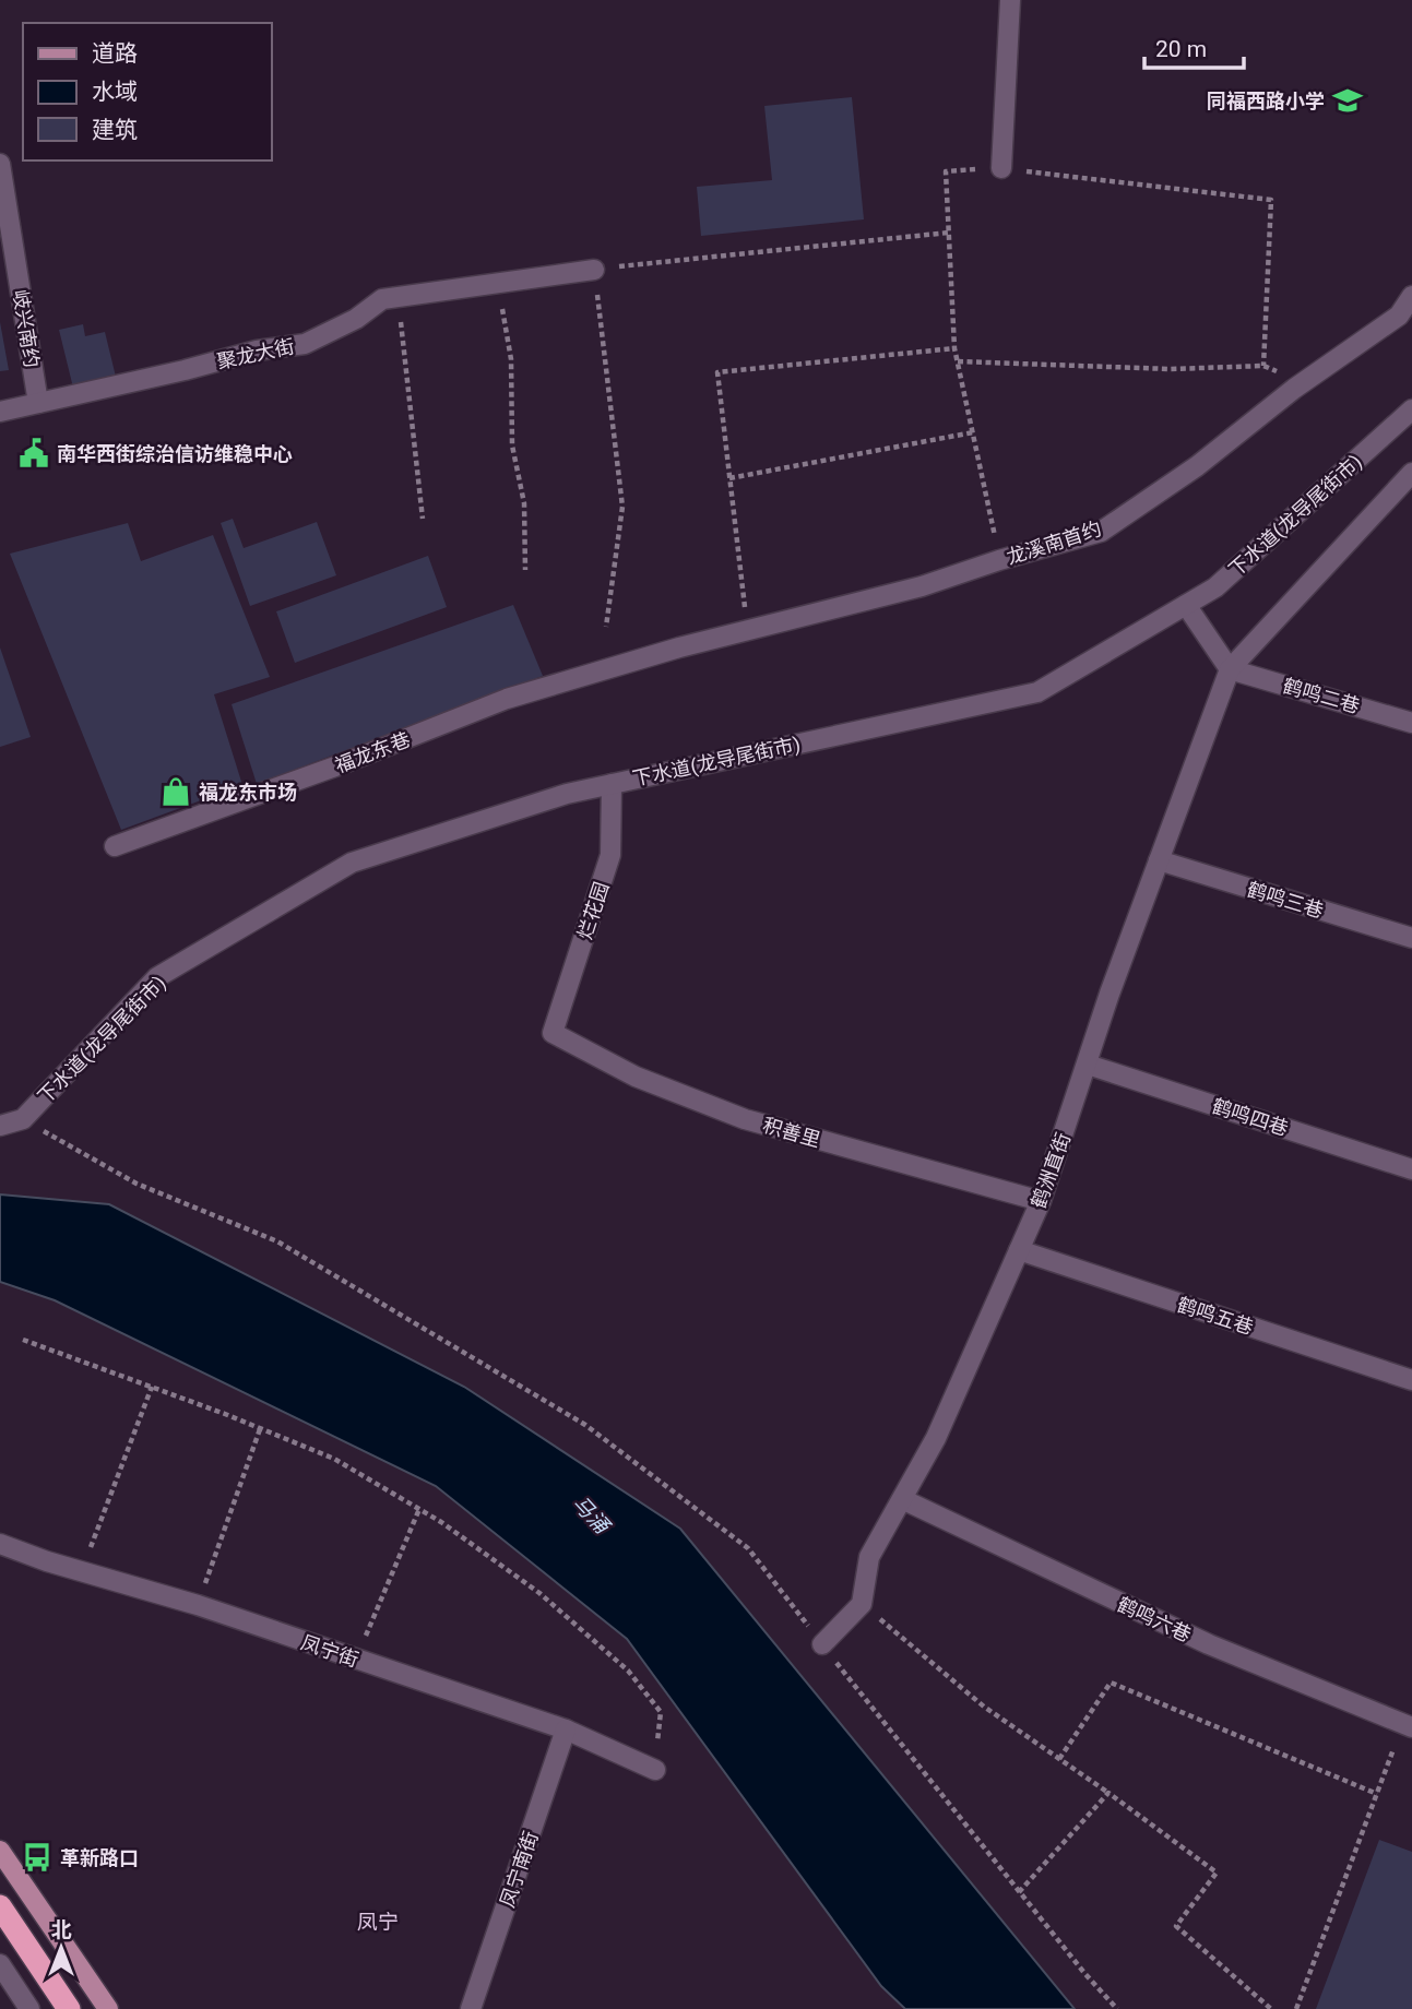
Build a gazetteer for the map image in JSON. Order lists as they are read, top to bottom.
{
  "streets": {
    "street": [
      "岐兴南约",
      "聚龙大街",
      "下水道(龙导尾街市)",
      "龙溪南首约",
      "鹤鸣二巷",
      "福龙东巷",
      "鹤鸣三巷",
      "烂花园",
      "鹤鸣四巷",
      "积善里",
      "鹤洲直街",
      "鹤鸣五巷",
      "鹤鸣六巷",
      "凤宁街",
      "凤宁南街"
    ]
  },
  "crossings": [
    ["岐兴南约", "聚龙大街"],
    ["下水道(龙导尾街市)", "烂花园"],
    ["龙溪南首约", "福龙东巷"],
    ["鹤鸣二巷", "鹤洲直街"],
    ["鹤鸣三巷", "鹤洲直街"],
    ["烂花园", "积善里"],
    ["鹤鸣四巷", "鹤洲直街"],
    ["积善里", "鹤洲直街"],
    ["鹤洲直街", "鹤鸣五巷"],
    ["鹤洲直街", "鹤鸣六巷"],
    ["凤宁街", "凤宁南街"]
  ],
  "districts": ["凤宁"],
  "water": ["马涌"],
  "places": {
    "school or university": ["同福西路小学"],
    "public building": ["南华西街综治信访维稳中心"],
    "shop": ["福龙东市场"],
    "bus stop": ["革新路口"]
  },
  "legend": ["道路", "水域", "建筑"],
  "scale_bar": "20 m",
  "north": "top"
}
